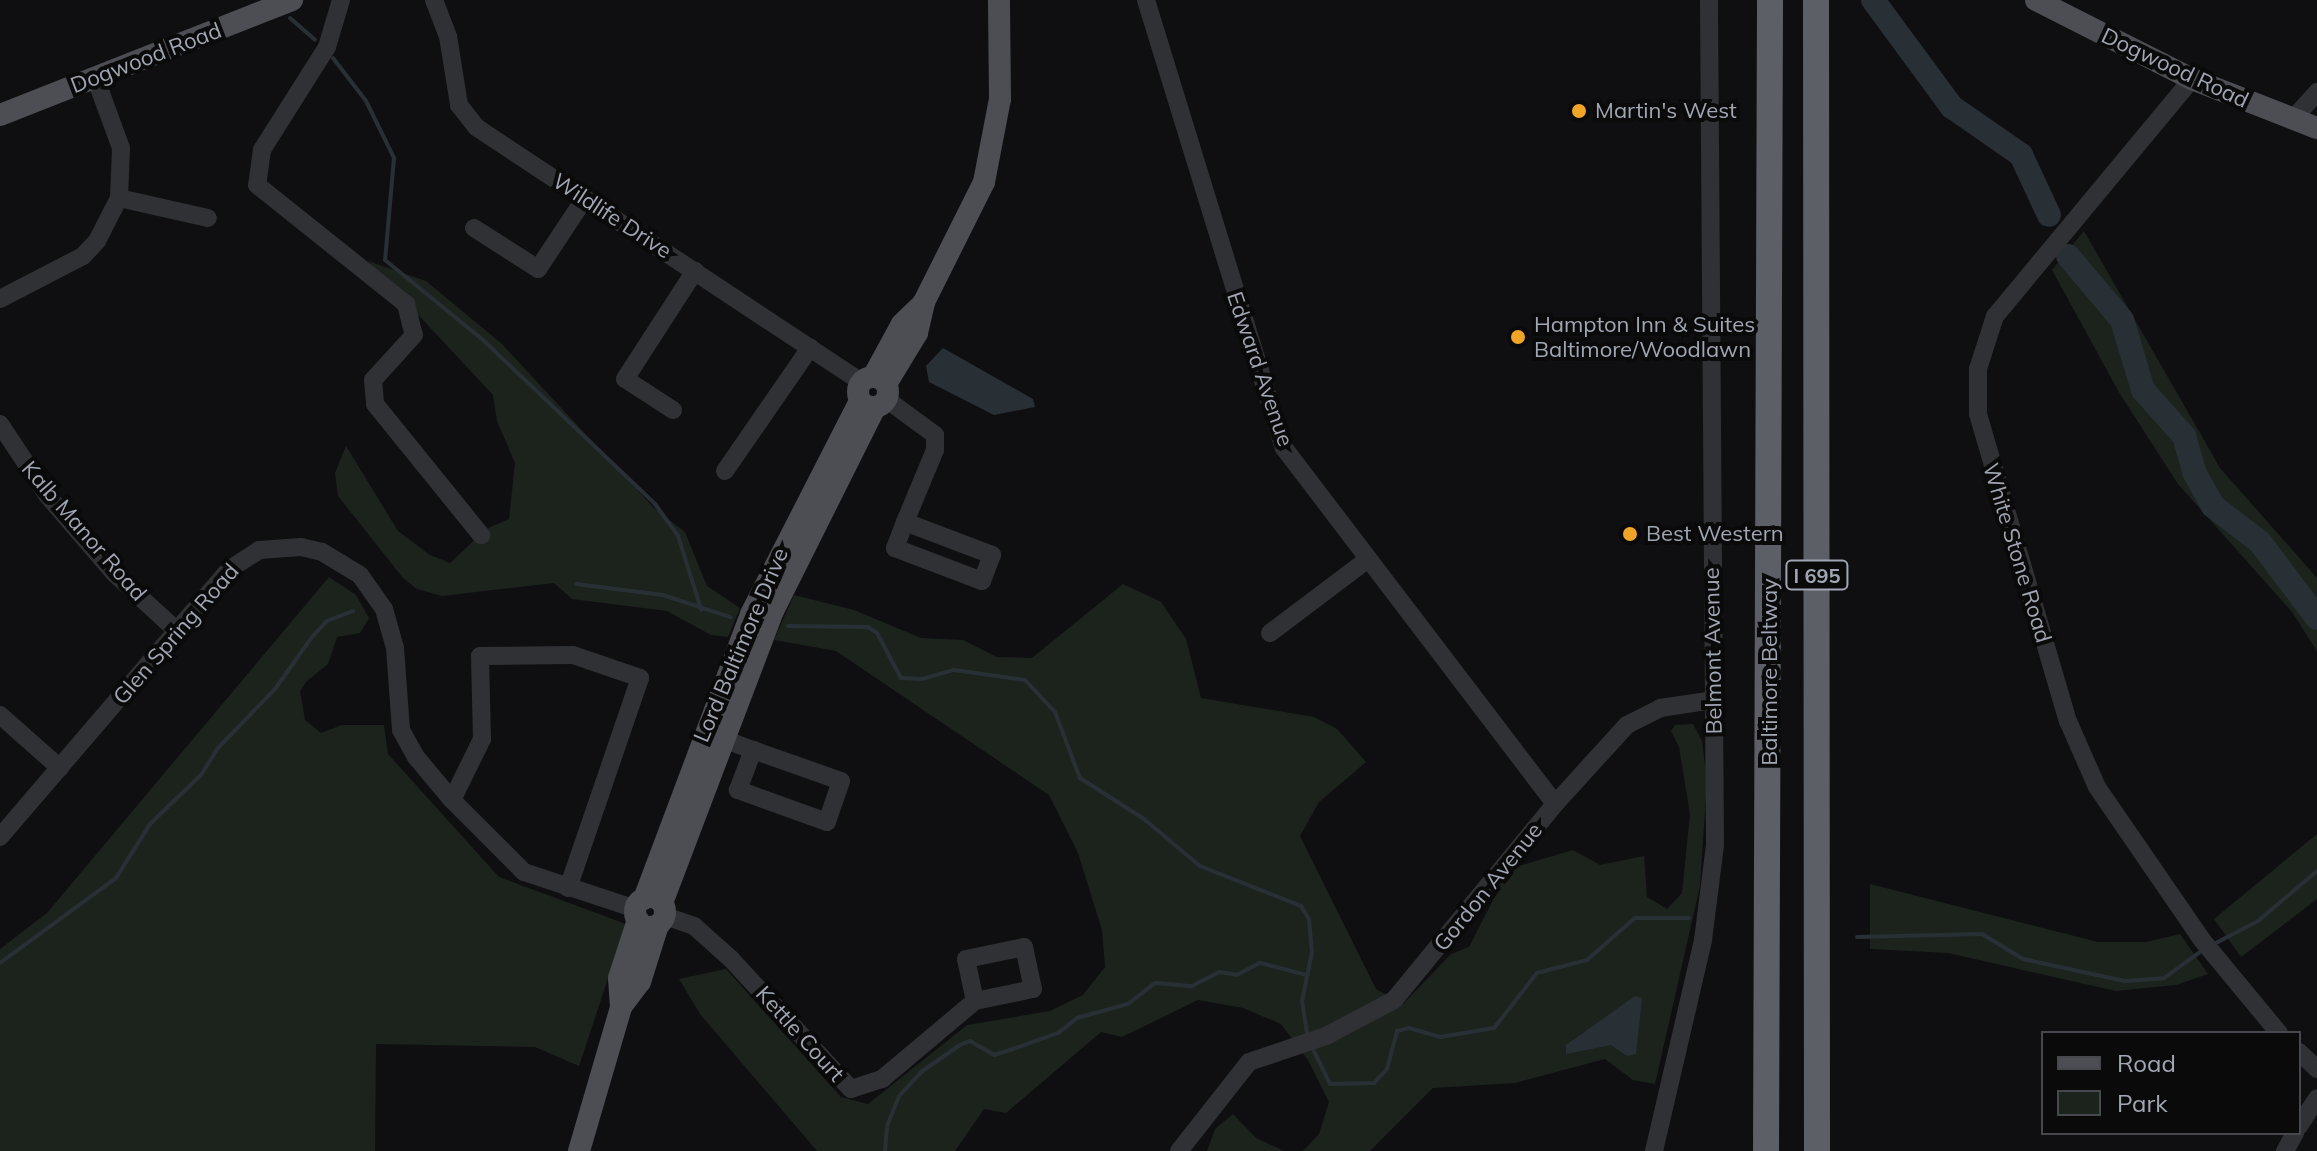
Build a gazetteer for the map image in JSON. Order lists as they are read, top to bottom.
{
  "streets": {
    "highway": ["I 695", "Baltimore Beltway"],
    "main road": ["Dogwood Road", "Lord Baltimore Drive"],
    "street": [
      "Wildlife Drive",
      "Edward Avenue",
      "Kalb Manor Road",
      "White Stone Road",
      "Glen Spring Road",
      "Belmont Avenue",
      "Gordon Avenue",
      "Kettle Court"
    ]
  },
  "crossings": [
    ["Dogwood Road", "White Stone Road"],
    ["Wildlife Drive", "Lord Baltimore Drive"],
    ["Edward Avenue", "Gordon Avenue"],
    ["Kalb Manor Road", "Glen Spring Road"],
    ["Glen Spring Road", "Lord Baltimore Drive"],
    ["Glen Spring Road", "Kettle Court"],
    ["Lord Baltimore Drive", "Kettle Court"],
    ["Belmont Avenue", "Gordon Avenue"]
  ],
  "places": ["Martin's West", "Hampton Inn & Suites Baltimore/Woodlawn", "Best Western"],
  "legend": ["Road", "Park"]
}
